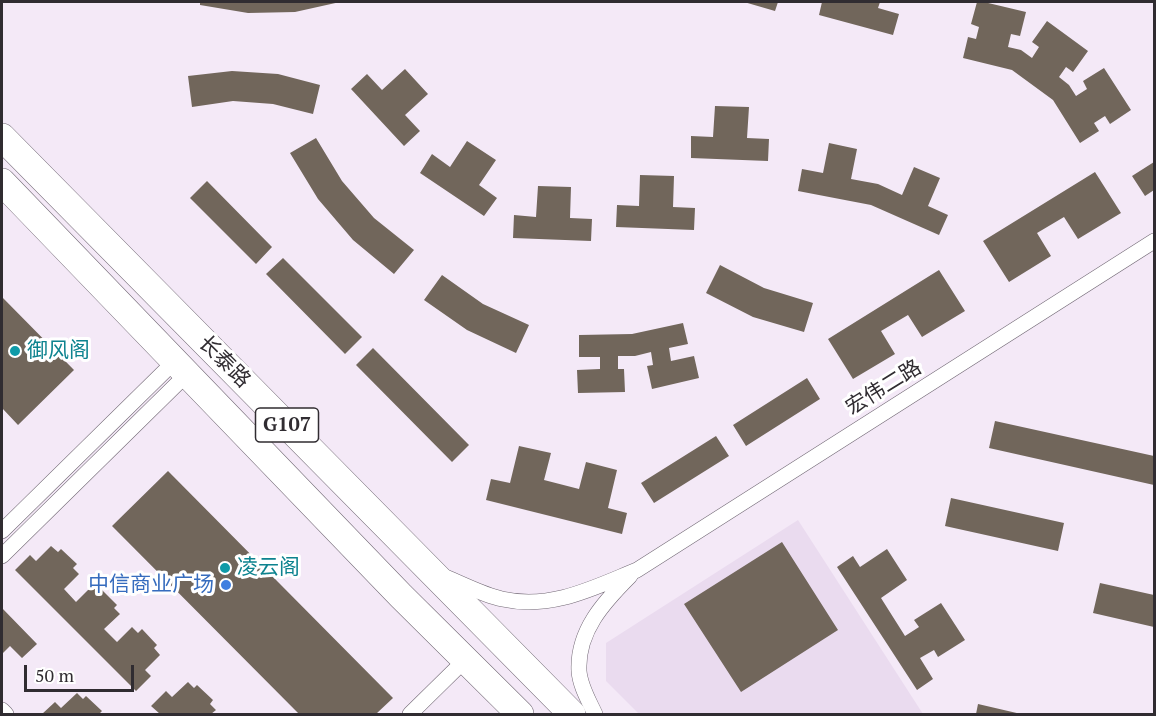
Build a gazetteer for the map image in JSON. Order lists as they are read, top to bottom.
{
  "streets": {
    "highway": ["长泰路", "G107"],
    "street": ["宏伟二路"]
  },
  "places": ["御风阁", "凌云阁", "中信商业广场"],
  "scale_bar": "50 m"
}
